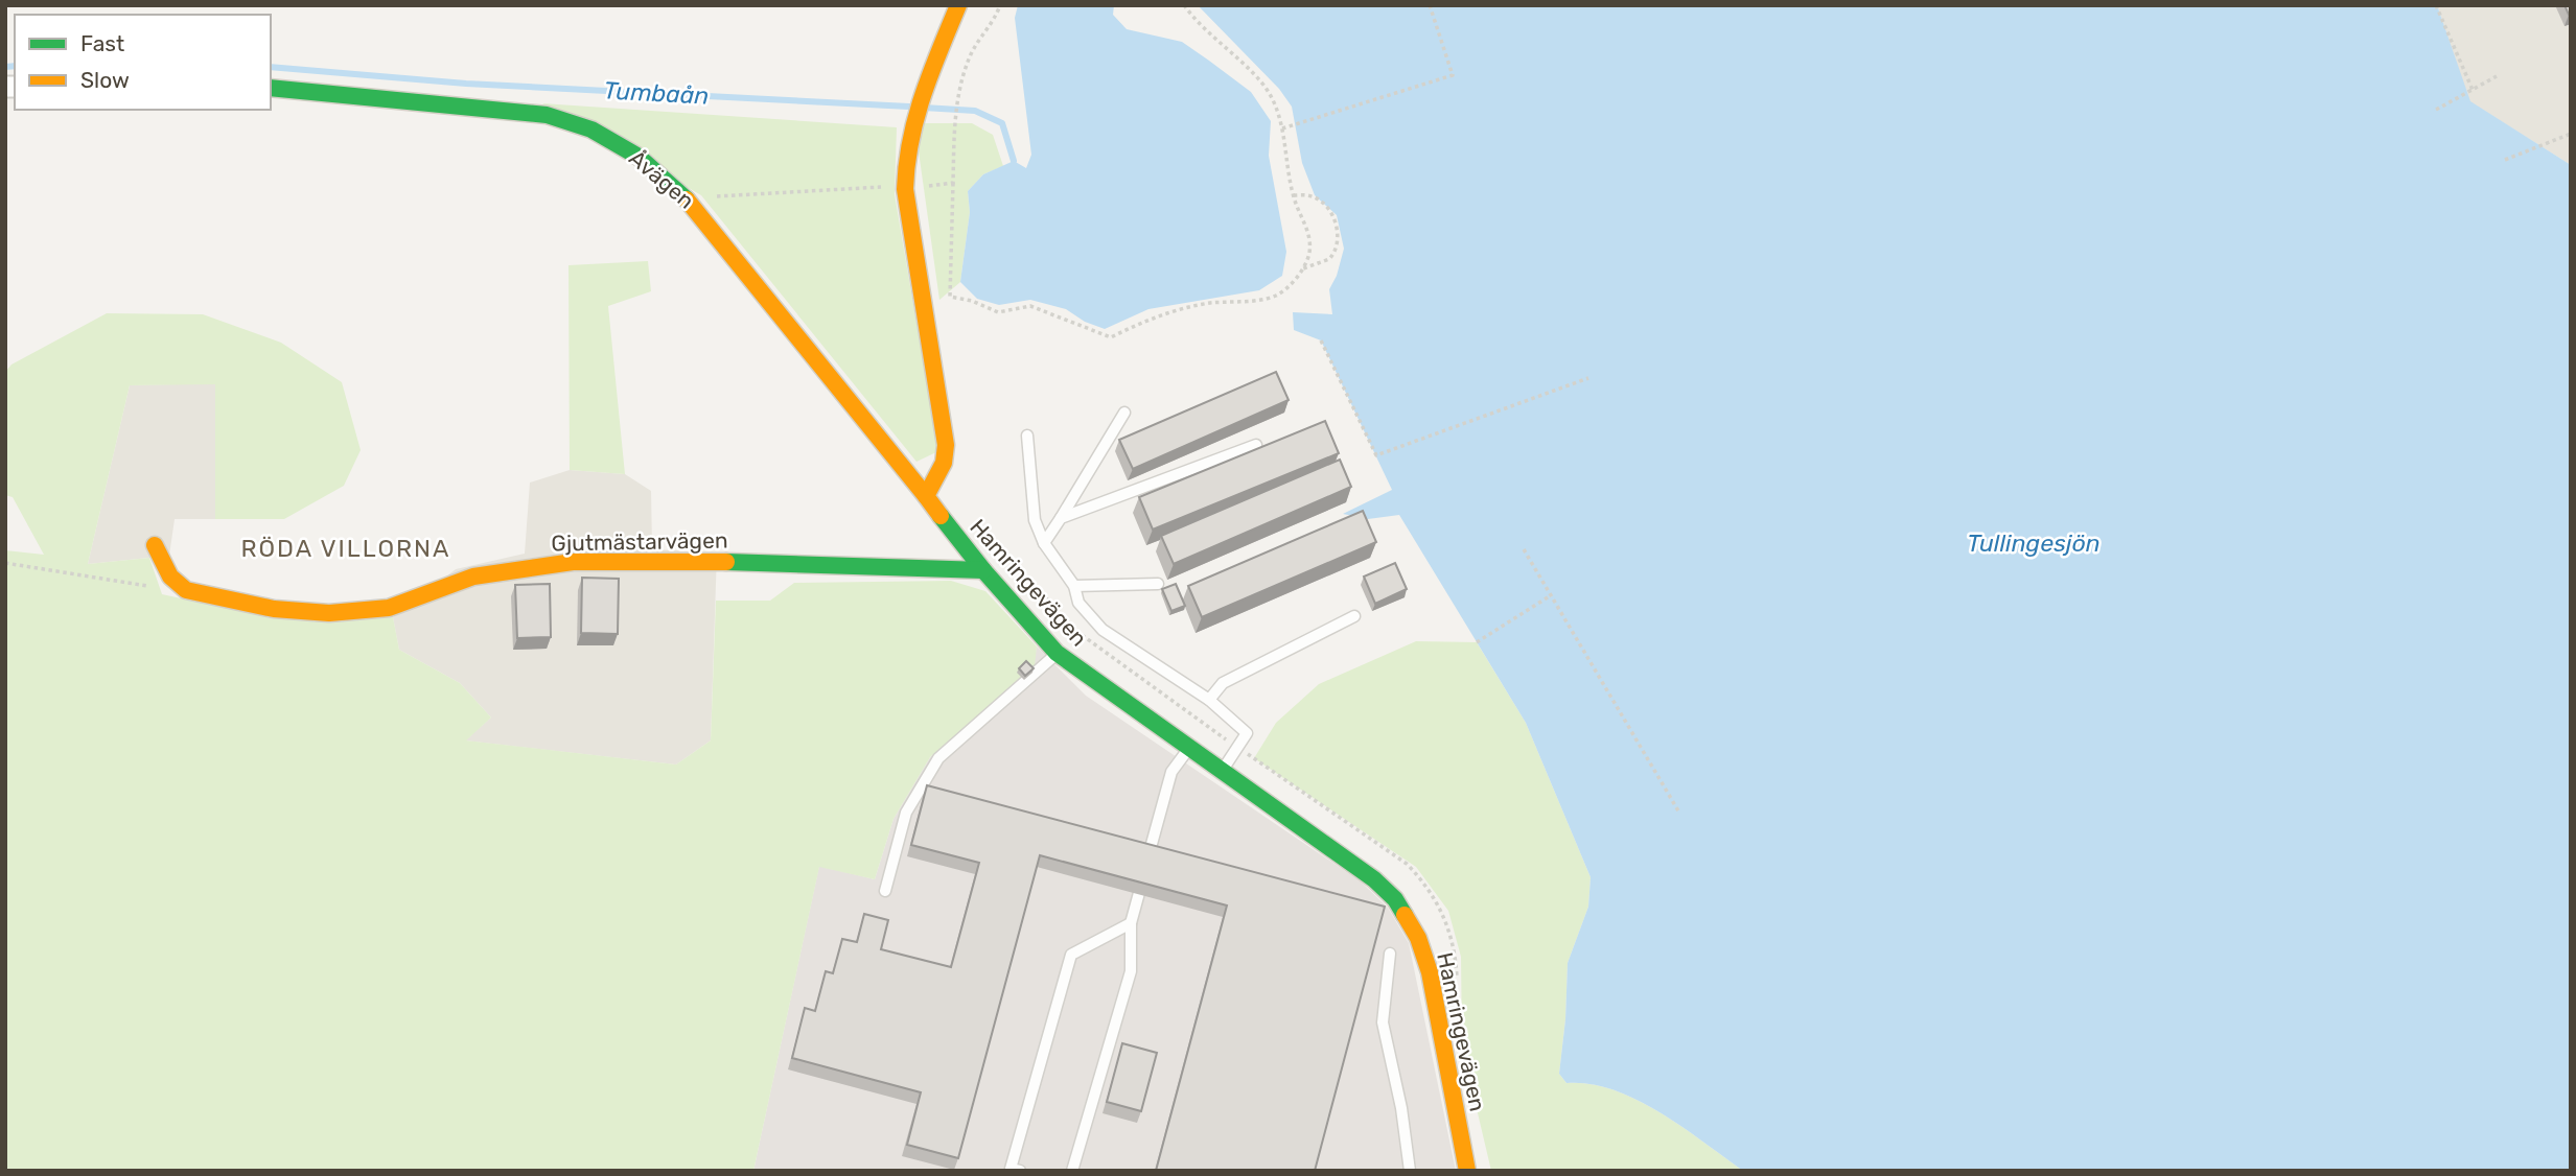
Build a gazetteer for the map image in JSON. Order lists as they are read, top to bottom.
{
  "streets": {
    "street": ["Åvägen", "Gjutmästarvägen", "Hamringevägen"]
  },
  "crossings": [
    ["Åvägen", "Hamringevägen"],
    ["Gjutmästarvägen", "Hamringevägen"]
  ],
  "districts": ["RÖDA VILLORNA"],
  "water": ["Tumbaån", "Tullingesjön"],
  "legend": ["Fast", "Slow"]
}
